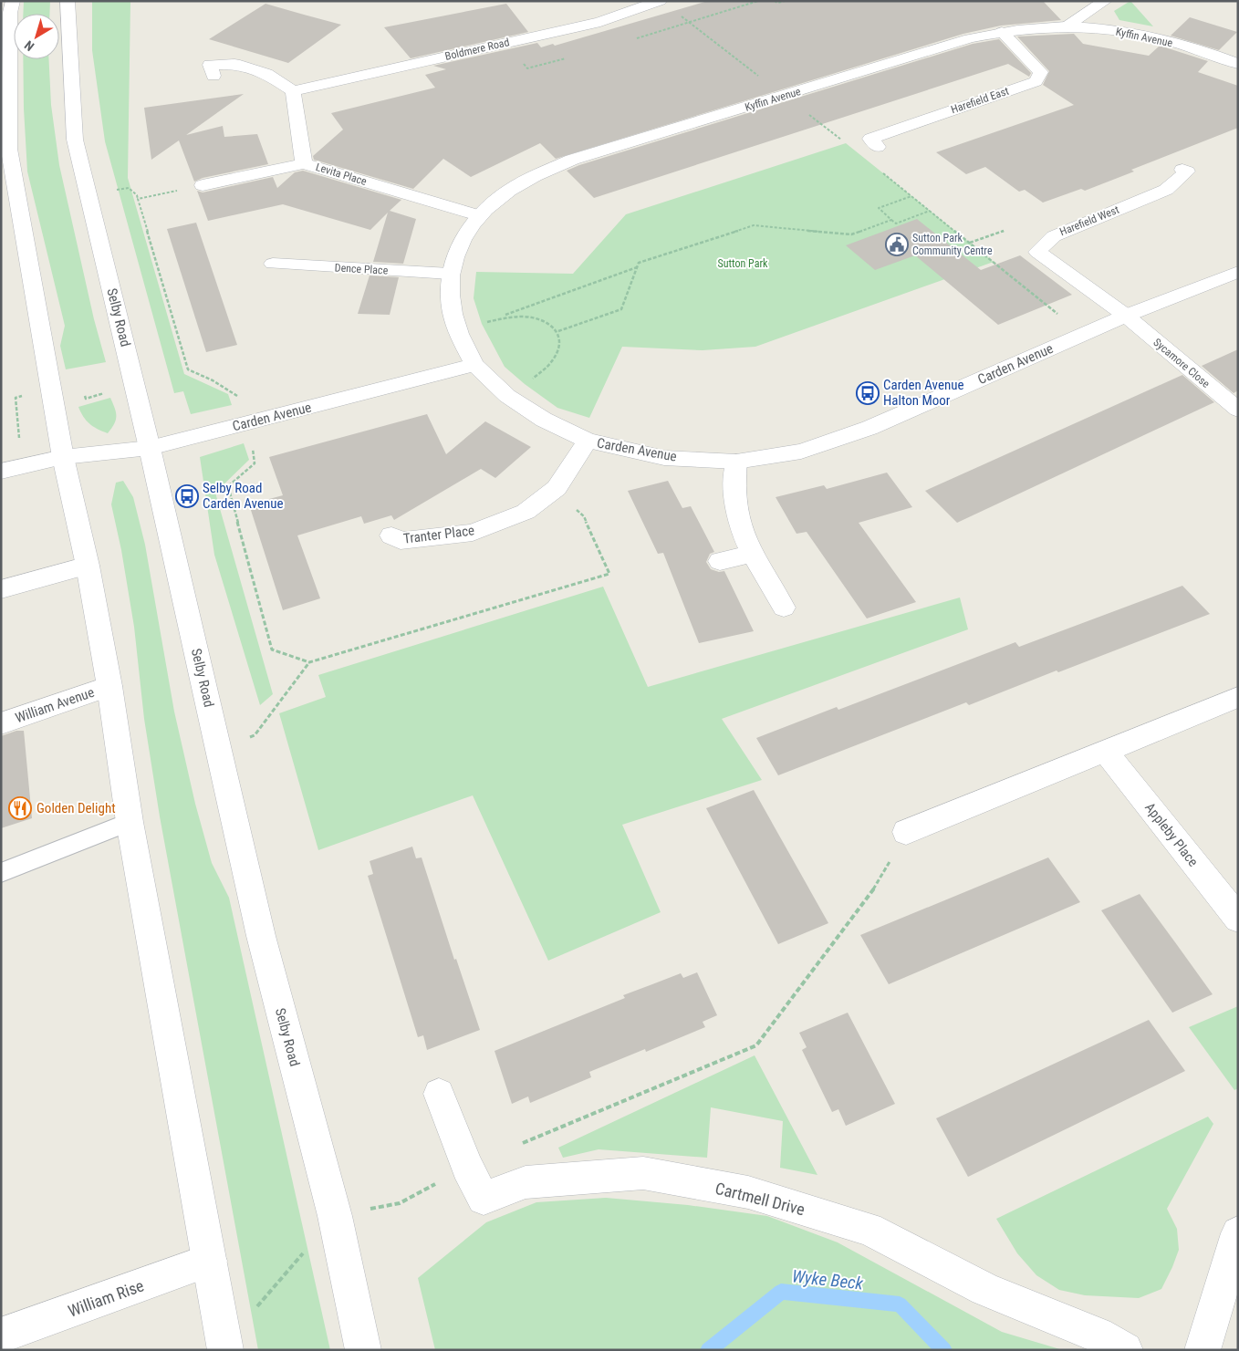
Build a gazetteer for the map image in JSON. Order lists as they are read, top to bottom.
{
  "streets": {
    "street": [
      "Kyffin Avenue",
      "Boldmere Road",
      "Harefield East",
      "Levita Place",
      "Harefield West",
      "Dence Place",
      "Selby Road",
      "Sycamore Close",
      "Carden Avenue",
      "Tranter Place",
      "William Avenue",
      "Appleby Place",
      "Cartmell Drive",
      "William Rise"
    ]
  },
  "crossings": [
    ["Kyffin Avenue", "Harefield East"],
    ["Kyffin Avenue", "Levita Place"],
    ["Kyffin Avenue", "Dence Place"],
    ["Kyffin Avenue", "Carden Avenue"],
    ["Harefield West", "Sycamore Close"],
    ["Harefield West", "Carden Avenue"],
    ["Selby Road", "Carden Avenue"],
    ["Sycamore Close", "Carden Avenue"],
    ["Carden Avenue", "Tranter Place"]
  ],
  "water": ["Wyke Beck"],
  "parks": ["Sutton Park"],
  "places": {
    "public building": ["Sutton Park Community Centre"],
    "bus stop": ["Carden Avenue Halton Moor", "Selby Road Carden Avenue"],
    "restaurant": ["Golden Delight"]
  },
  "north": "bottom left"
}
